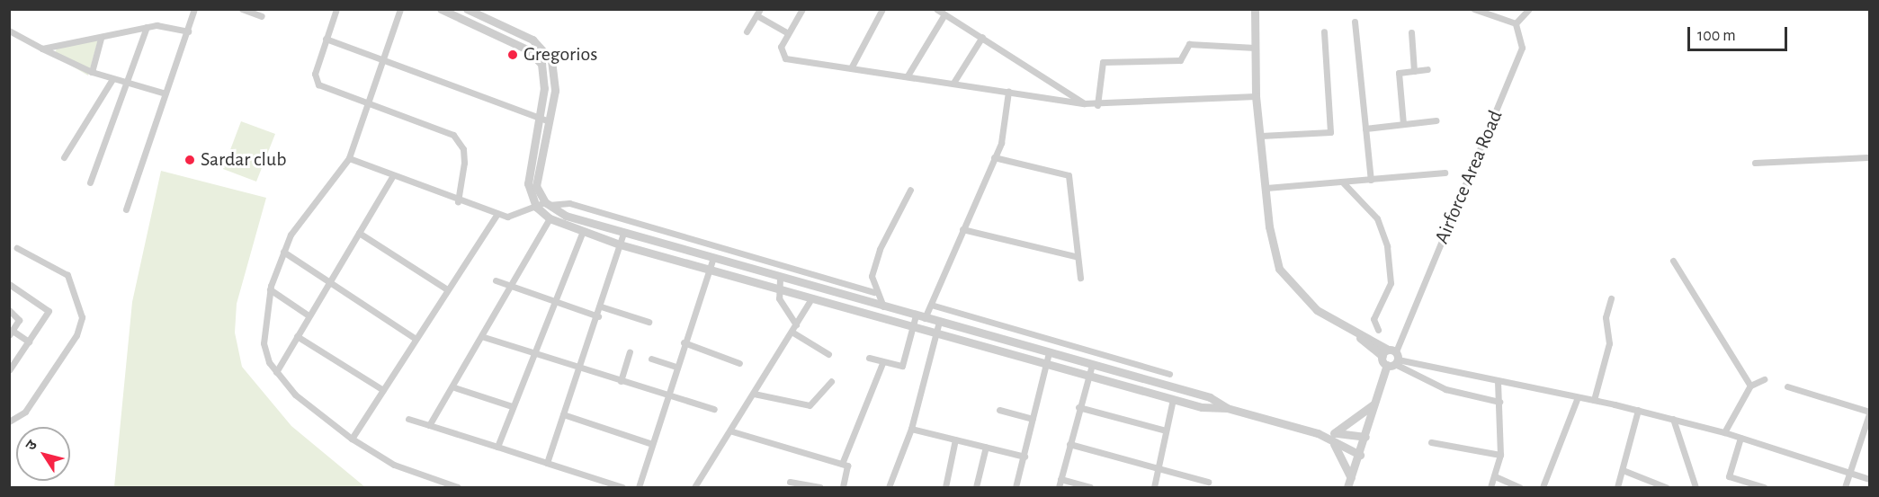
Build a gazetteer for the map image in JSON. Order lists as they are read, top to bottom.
{
  "streets": {
    "street": ["Airforce Area Road"]
  },
  "places": ["Gregorios", "Sardar club"],
  "scale_bar": "100 m",
  "north": "top left"
}
